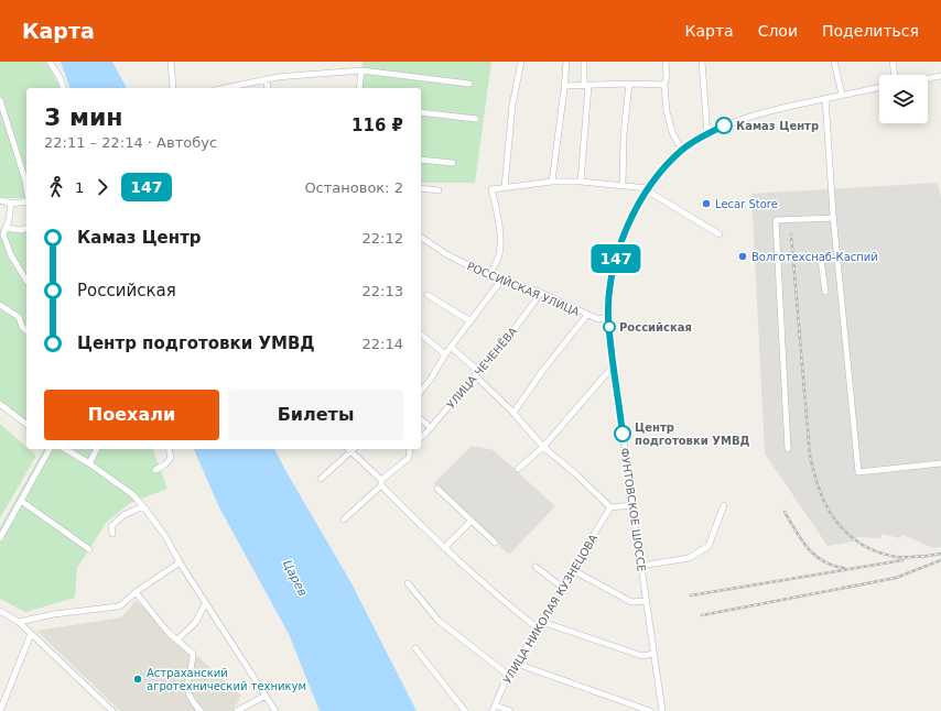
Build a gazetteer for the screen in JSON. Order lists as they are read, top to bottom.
{
  "streets": {
    "street": [
      "РОССИЙСКАЯ УЛИЦА",
      "УЛИЦА ЧЕЧЕНЁВА",
      "ФУНТОВСКОЕ ШОССЕ",
      "УЛИЦА НИКОЛАЯ КУЗНЕЦОВА"
    ]
  },
  "crossings": [
    ["РОССИЙСКАЯ УЛИЦА", "УЛИЦА ЧЕЧЕНЁВА"],
    ["РОССИЙСКАЯ УЛИЦА", "ФУНТОВСКОЕ ШОССЕ"]
  ],
  "water": ["Царев"],
  "places": [
    "Камаз Центр",
    "Lecar Store",
    "Волготехснаб-Каспий",
    "Российская",
    "Центр подготовки УМВД",
    "Астраханский агротехнический техникум"
  ],
  "lines": ["bus line 147"],
  "page": {
    "header": "Карта",
    "nav": ["Карта", "Слои", "Поделиться"],
    "on_map": "147",
    "heading": ["3 мин", "22:11 – 22:14 · Автобус", "116 ₽"],
    "legs": ["1", "147", "Остановок: 2"],
    "list": [
      {
        "name": "Камаз Центр",
        "value": "22:12"
      },
      {
        "name": "Российская",
        "value": "22:13"
      },
      {
        "name": "Центр подготовки УМВД",
        "value": "22:14"
      }
    ],
    "buttons": ["Поехали", "Билеты"]
  }
}
